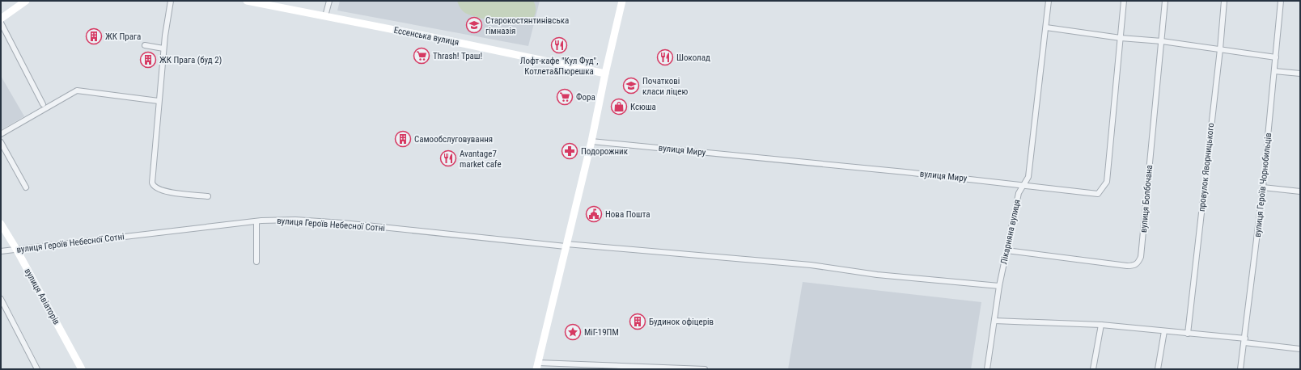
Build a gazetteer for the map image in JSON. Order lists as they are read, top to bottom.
{
  "streets": {
    "street": [
      "Ессенська вулиця",
      "вулиця Миру",
      "провулок Яворницького",
      "вулиця Героїв Чорнобильців",
      "вулиця Болбочана",
      "вулиця Героїв Небесної Сотні",
      "Лікарняна вулиця",
      "вулиця Авіаторів"
    ]
  },
  "crossings": [
    ["вулиця Миру", "Лікарняна вулиця"],
    ["вулиця Болбочана", "Лікарняна вулиця"],
    ["вулиця Героїв Небесної Сотні", "Лікарняна вулиця"],
    ["вулиця Героїв Небесної Сотні", "вулиця Авіаторів"]
  ],
  "places": {
    "school or university": ["Старокостянтинівська гімназія", "Початкові класи ліцею"],
    "building": [
      "ЖК Прага",
      "ЖК Прага (буд 2)",
      "Самообслуговування",
      "Будинок офіцерів"
    ],
    "restaurant": ["Лофт-кафе \"Кул Фуд\", Котлета&Пюрешка", "Шоколад", "Avantage7 market cafe"],
    "supermarket": ["Thrash! Траш!", "Фора"],
    "shop": ["Ксюша"],
    "pharmacy": ["Подорожник"],
    "public building": ["Нова Пошта"],
    "place": ["МіГ-19ПМ"]
  }
}
